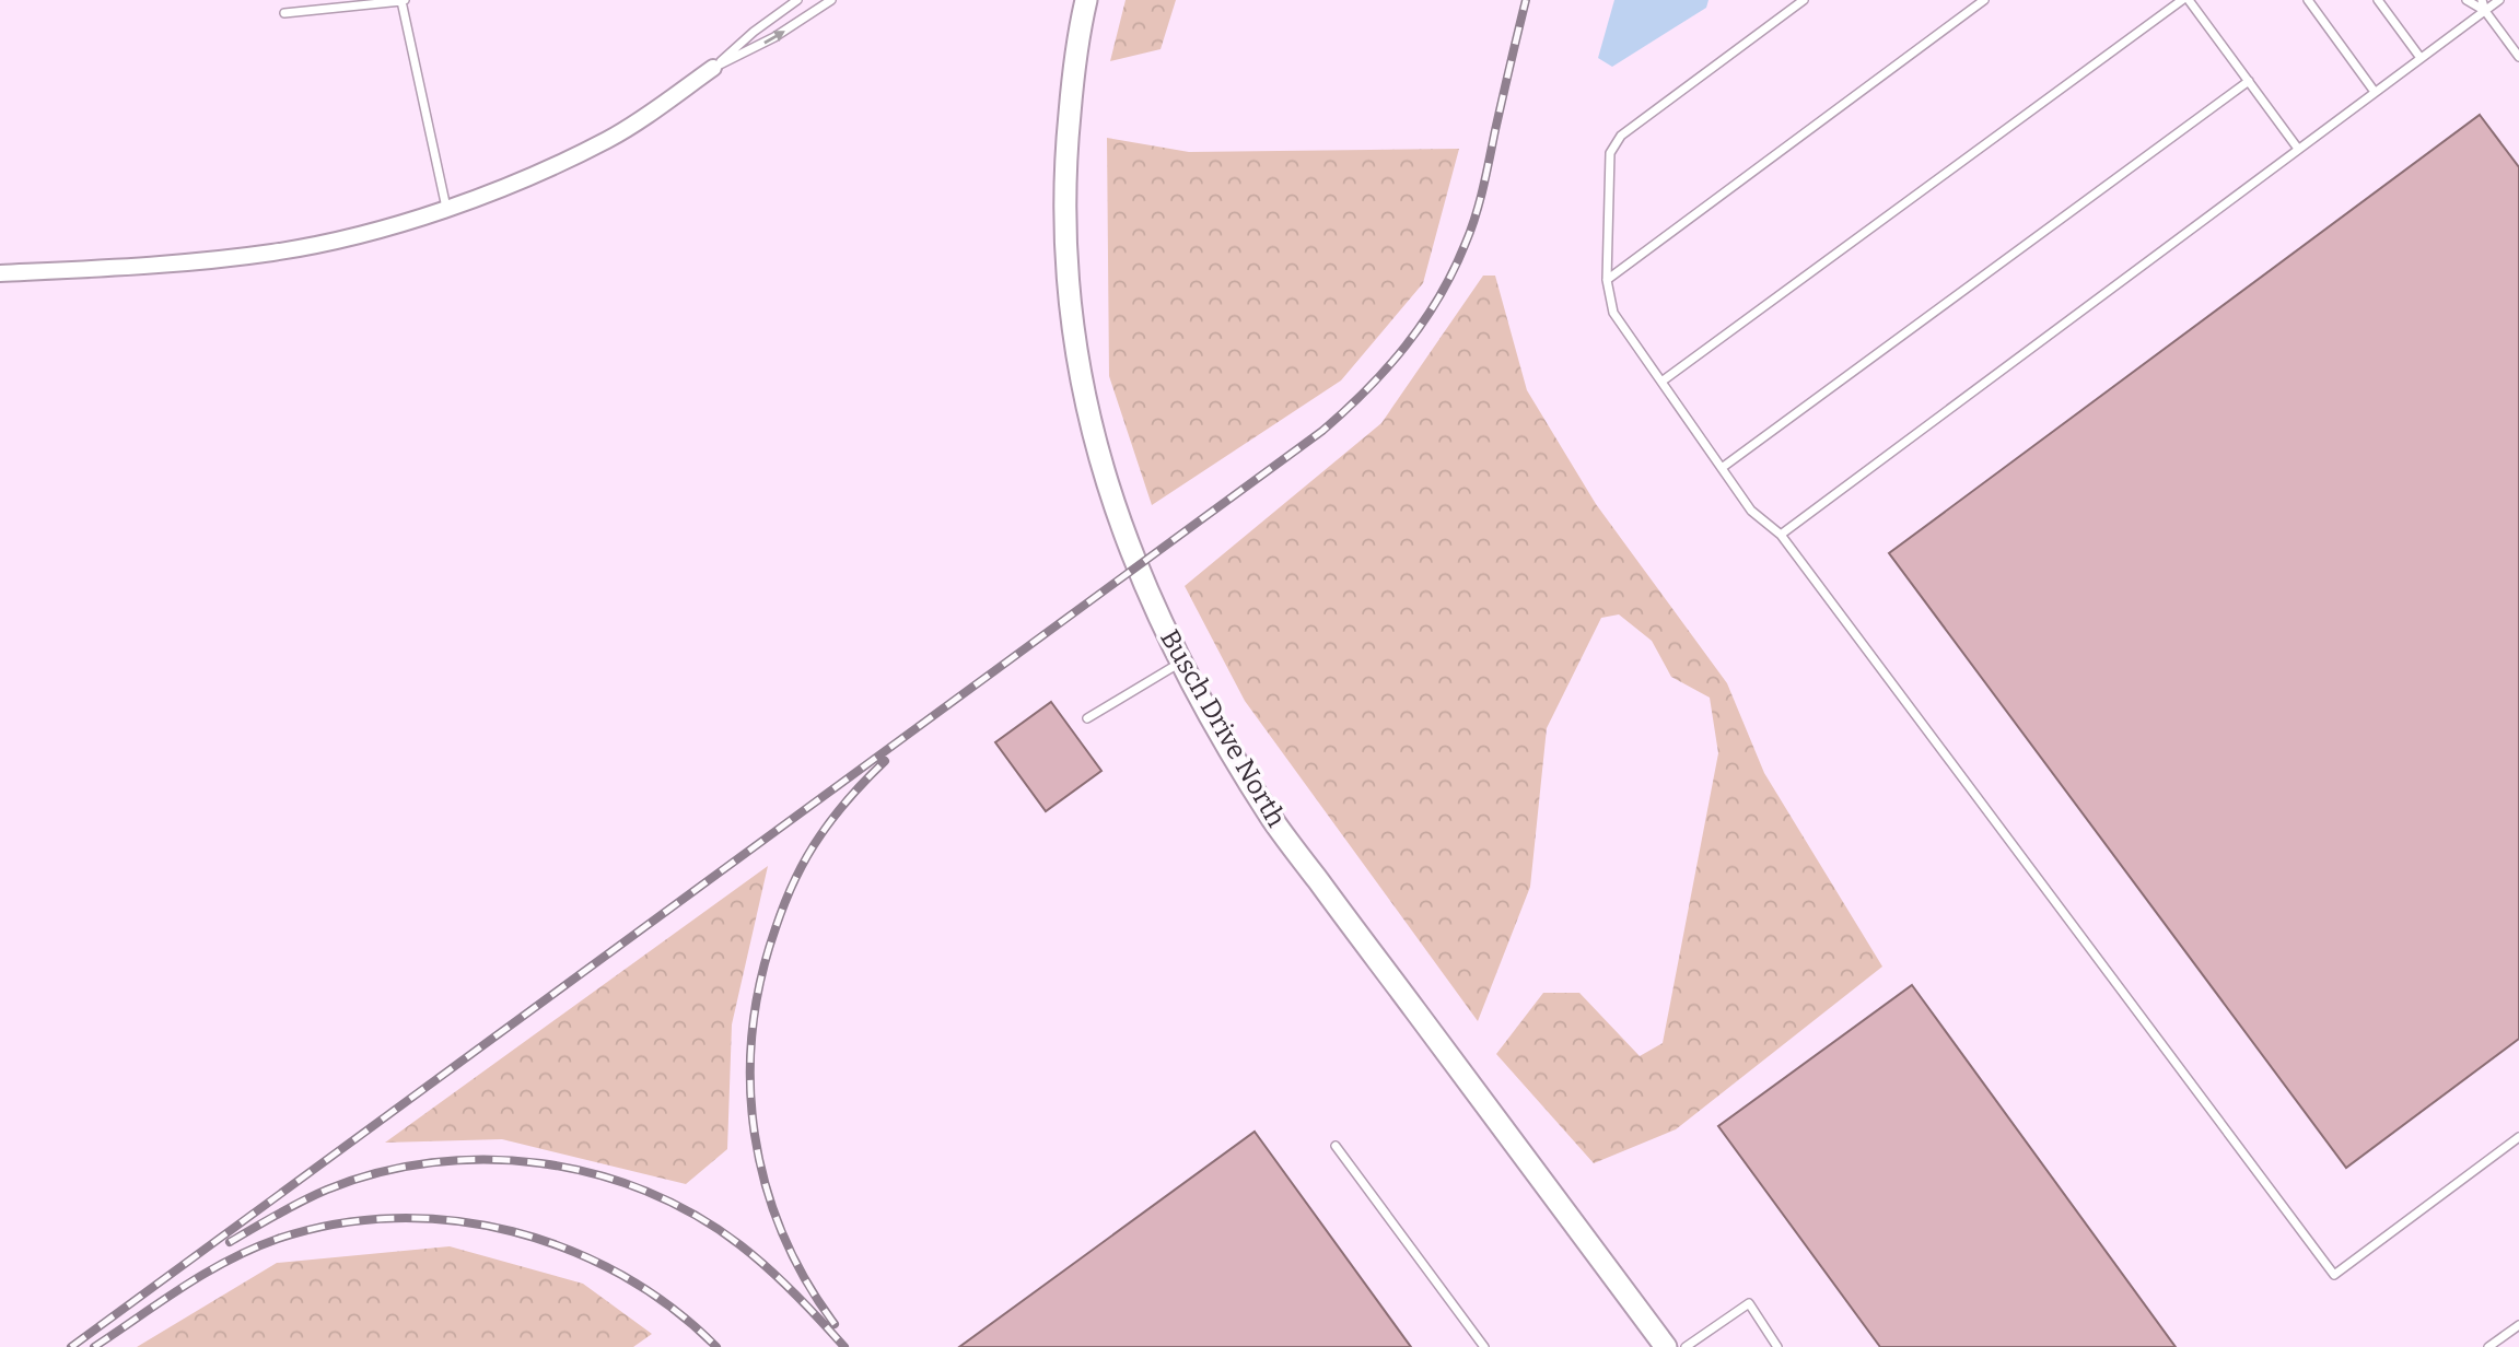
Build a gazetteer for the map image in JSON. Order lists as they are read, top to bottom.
{
  "streets": {
    "street": ["Busch Drive North"]
  }
}
